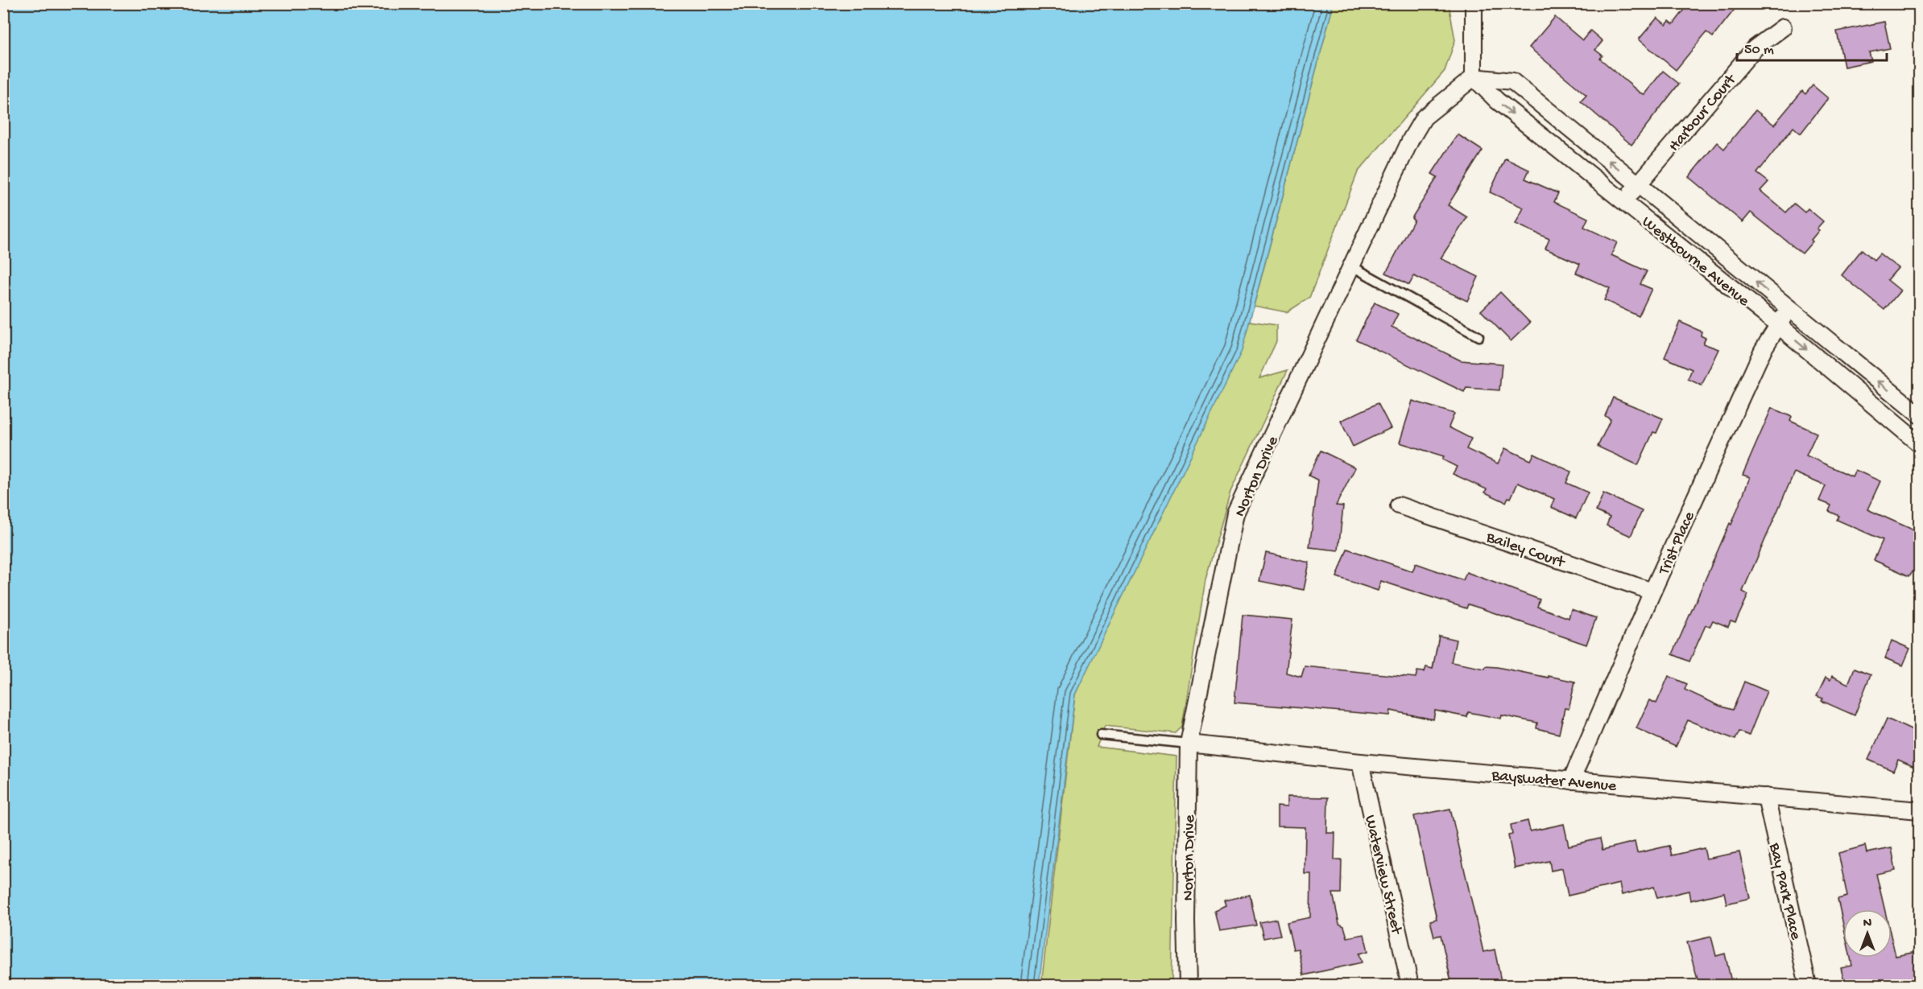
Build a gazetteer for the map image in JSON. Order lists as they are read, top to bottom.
{
  "streets": {
    "street": [
      "Harbour Court",
      "Westbourne Avenue",
      "Norton Drive",
      "Trist Place",
      "Bailey Court",
      "Bayswater Avenue",
      "Waterview Street",
      "Bay Park Place"
    ]
  },
  "crossings": [
    ["Harbour Court", "Westbourne Avenue"],
    ["Westbourne Avenue", "Norton Drive"],
    ["Westbourne Avenue", "Trist Place"],
    ["Norton Drive", "Bayswater Avenue"],
    ["Trist Place", "Bailey Court"],
    ["Trist Place", "Bayswater Avenue"],
    ["Bayswater Avenue", "Waterview Street"],
    ["Bayswater Avenue", "Bay Park Place"]
  ],
  "scale_bar": "50 m",
  "north": "top"
}
